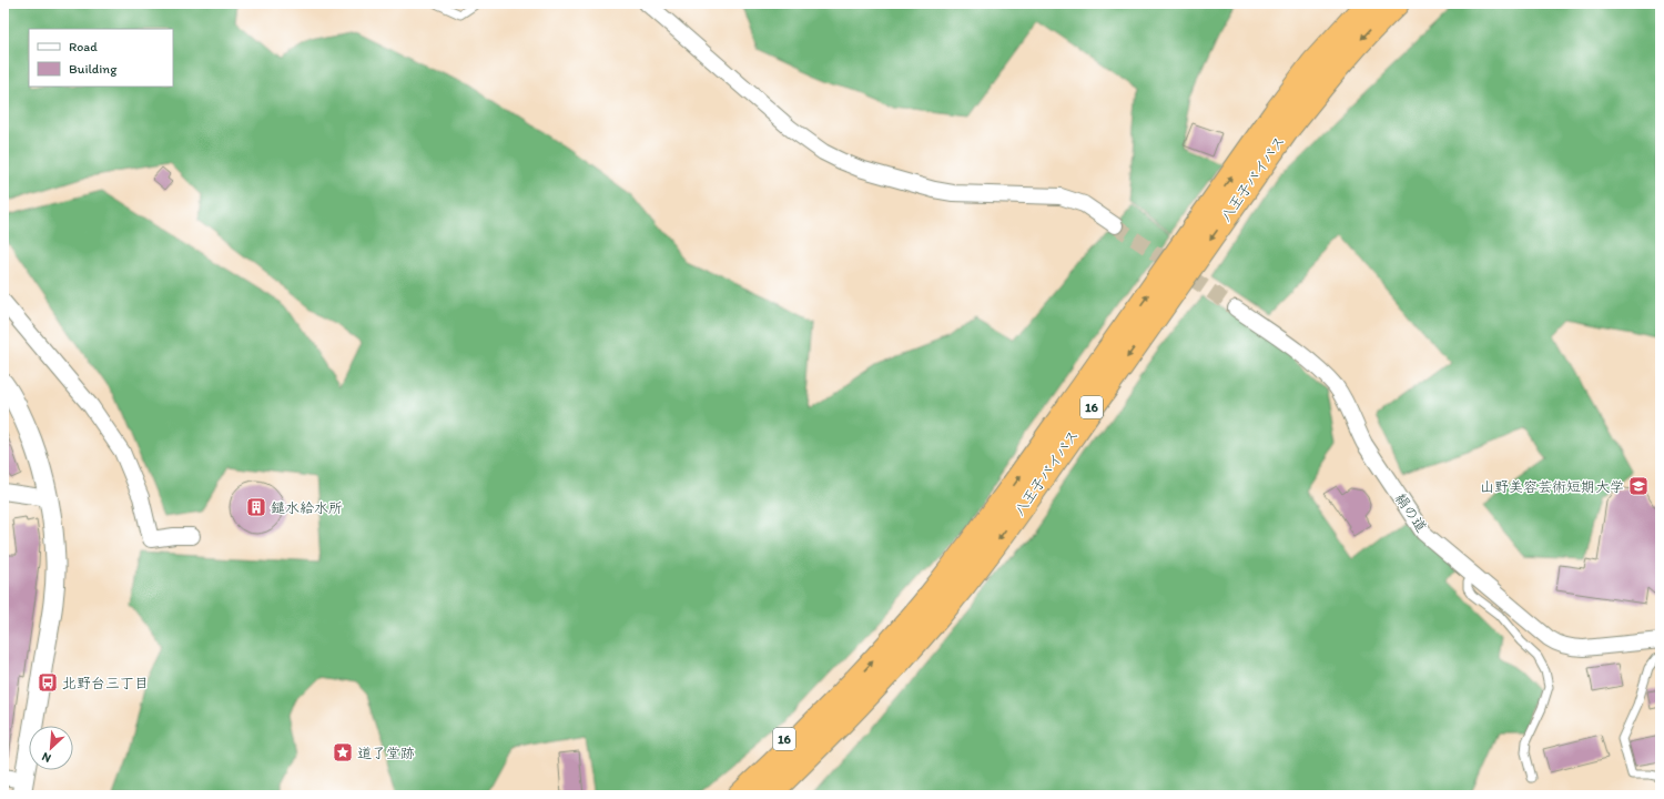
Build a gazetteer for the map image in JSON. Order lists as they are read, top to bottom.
{
  "streets": {
    "highway": ["八王子バイパス", "16"],
    "street": ["絹の道"]
  },
  "crossings": [
    ["八王子バイパス", "16"]
  ],
  "places": {
    "school or university": ["山野美容芸術短期大学"],
    "building": ["鑓水給水所"],
    "bus stop": ["北野台三丁目"],
    "place": ["道了堂跡"]
  },
  "legend": ["Road", "Building"],
  "north": "bottom left"
}
